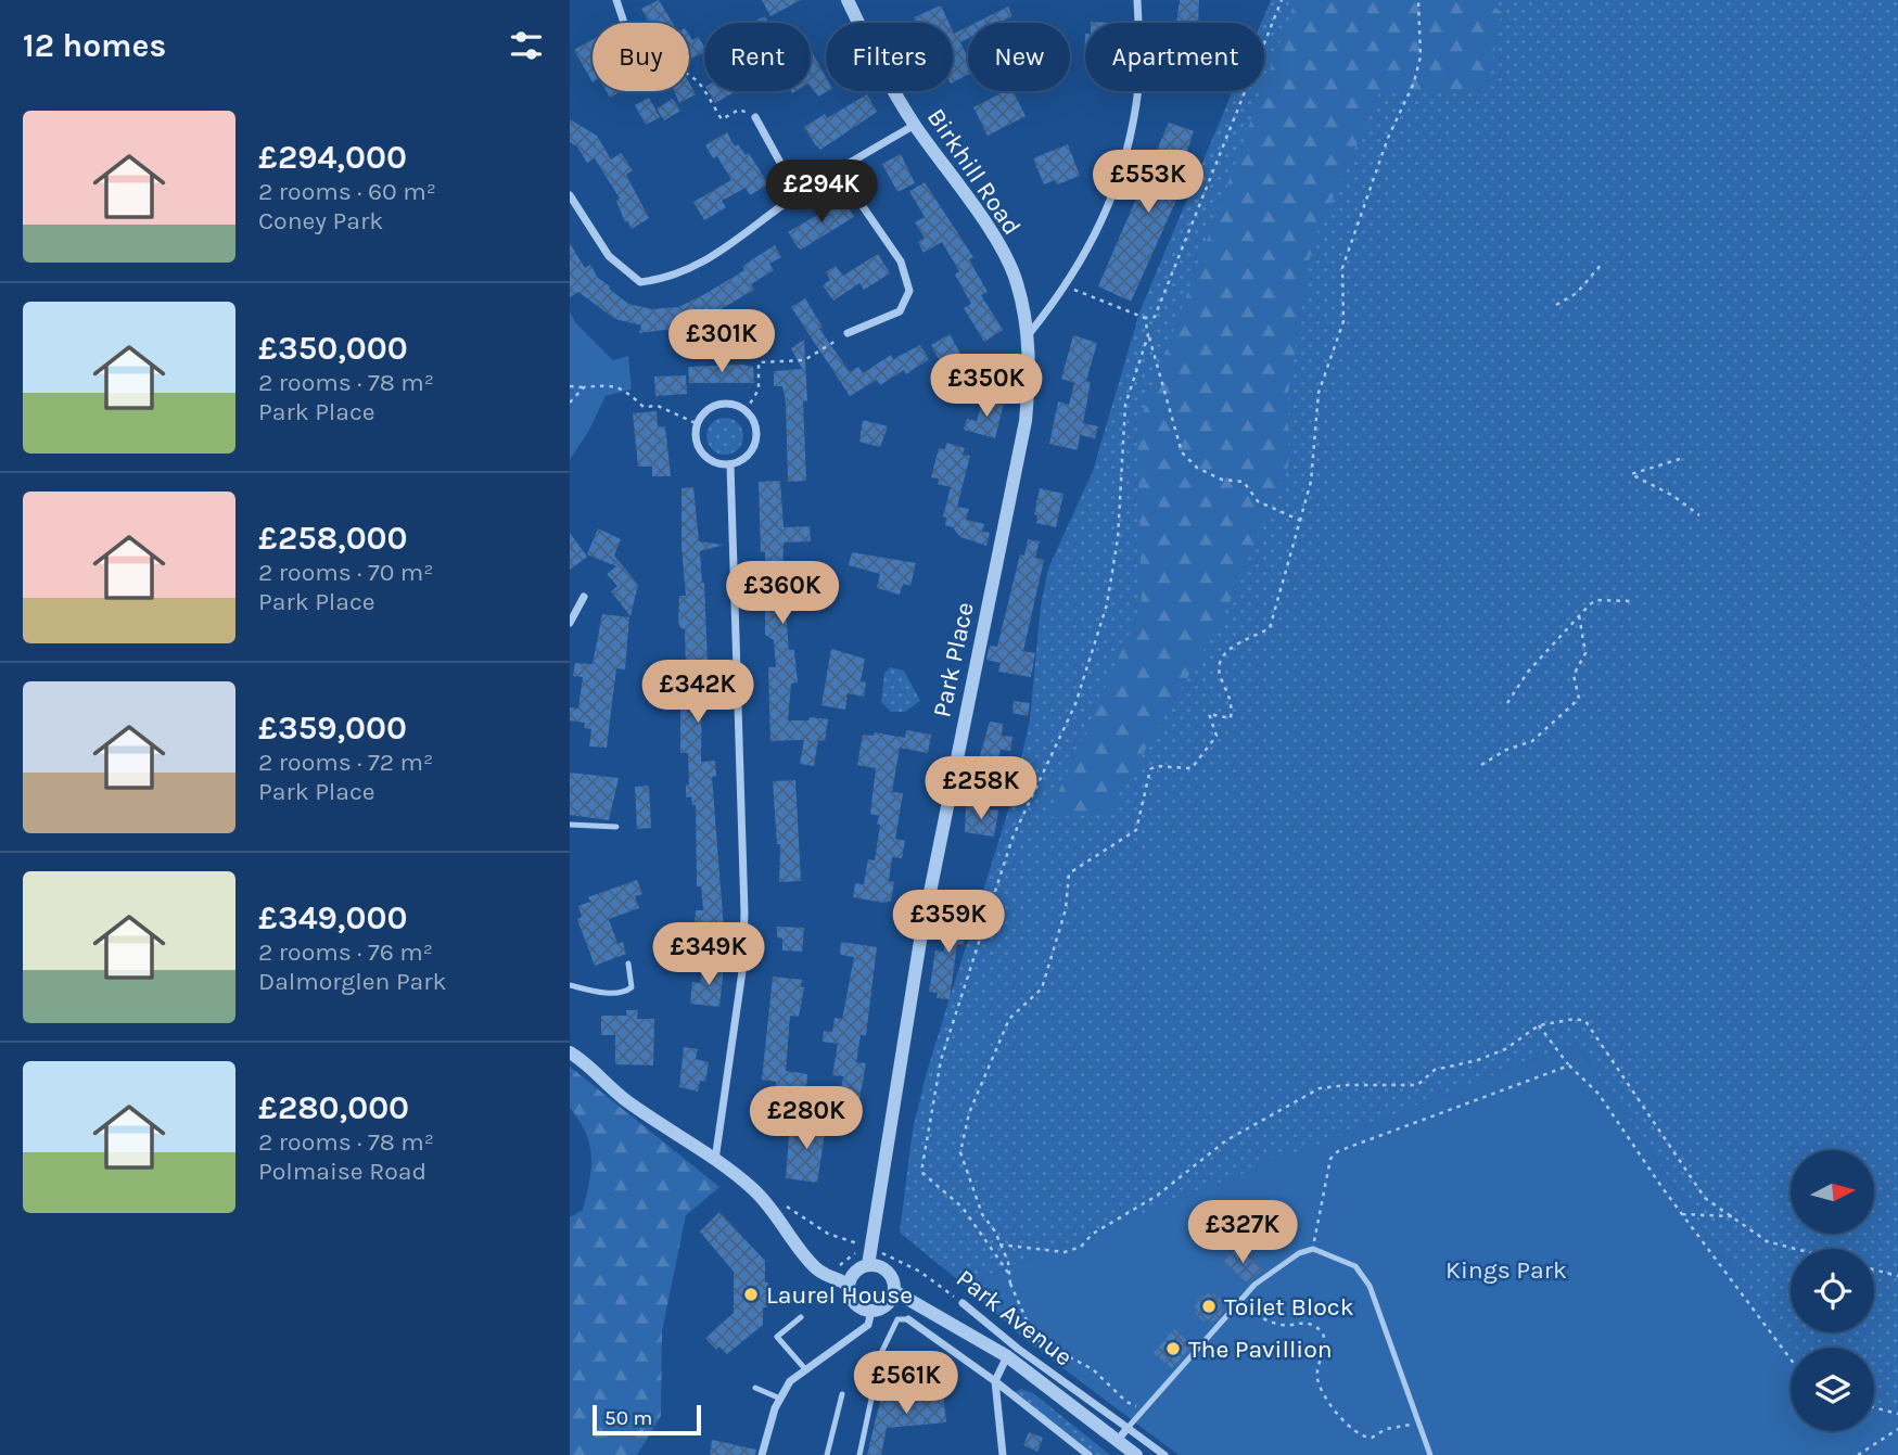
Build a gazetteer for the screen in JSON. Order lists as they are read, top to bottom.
{
  "streets": {
    "street": ["Birkhill Road", "Park Place", "Park Avenue"]
  },
  "crossings": [
    ["Birkhill Road", "Park Place"],
    ["Park Place", "Park Avenue"]
  ],
  "parks": ["Kings Park"],
  "places": ["Laurel House", "Toilet Block", "The Pavillion"],
  "scale_bar": "50 m",
  "north": "right",
  "page": {
    "heading": "12 homes",
    "chip": [
      "Buy",
      "Rent",
      "Filters",
      "New",
      "Apartment"
    ],
    "list": [
      {
        "name": "£294,000",
        "note": "2 rooms · 60 m² · Coney Park"
      },
      {
        "name": "£350,000",
        "note": "2 rooms · 78 m² · Park Place"
      },
      {
        "name": "£258,000",
        "note": "2 rooms · 70 m² · Park Place"
      },
      {
        "name": "£359,000",
        "note": "2 rooms · 72 m² · Park Place"
      },
      {
        "name": "£349,000",
        "note": "2 rooms · 76 m² · Dalmorglen Park"
      },
      {
        "name": "£280,000",
        "note": "2 rooms · 78 m² · Polmaise Road"
      }
    ],
    "price": [
      "£553K",
      "£294K",
      "£301K",
      "£350K",
      "£360K",
      "£342K",
      "£258K",
      "£359K",
      "£349K",
      "£280K",
      "£327K",
      "£561K"
    ],
    "scale": "50 m"
  }
}
